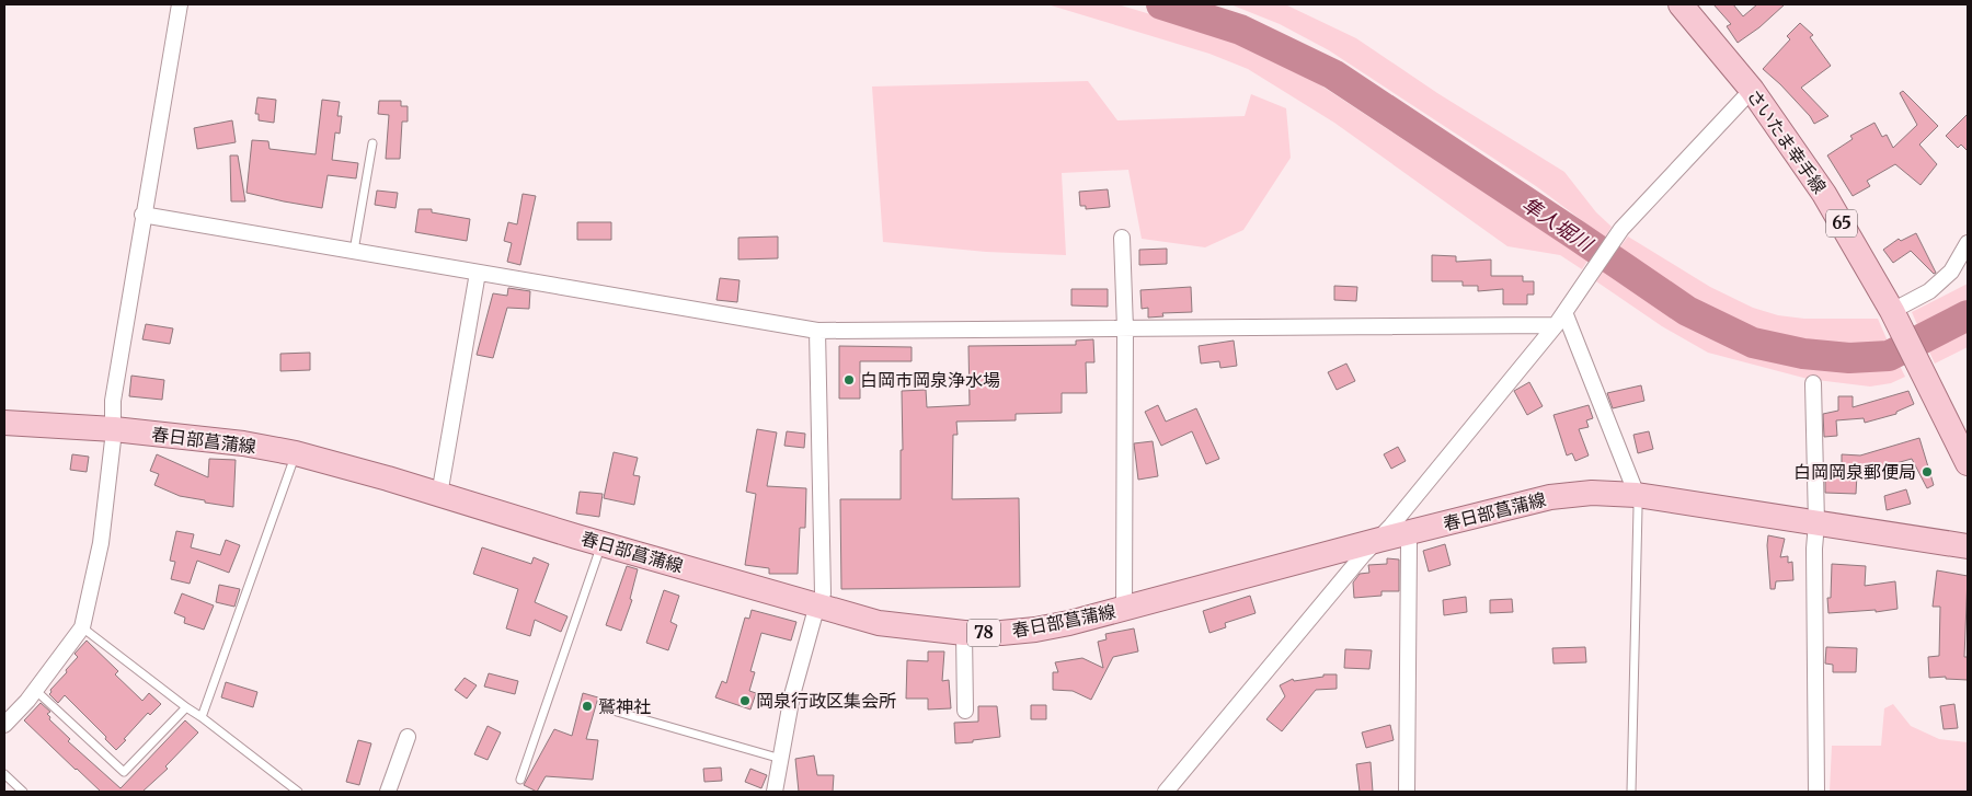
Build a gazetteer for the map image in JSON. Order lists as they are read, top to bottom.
{
  "streets": {
    "main road": [
      "さいたま幸手線",
      "65",
      "春日部菖蒲線",
      "78"
    ]
  },
  "water": ["隼人堀川"],
  "places": [
    "白岡市岡泉浄水場",
    "白岡岡泉郵便局",
    "岡泉行政区集会所",
    "鷲神社"
  ]
}
